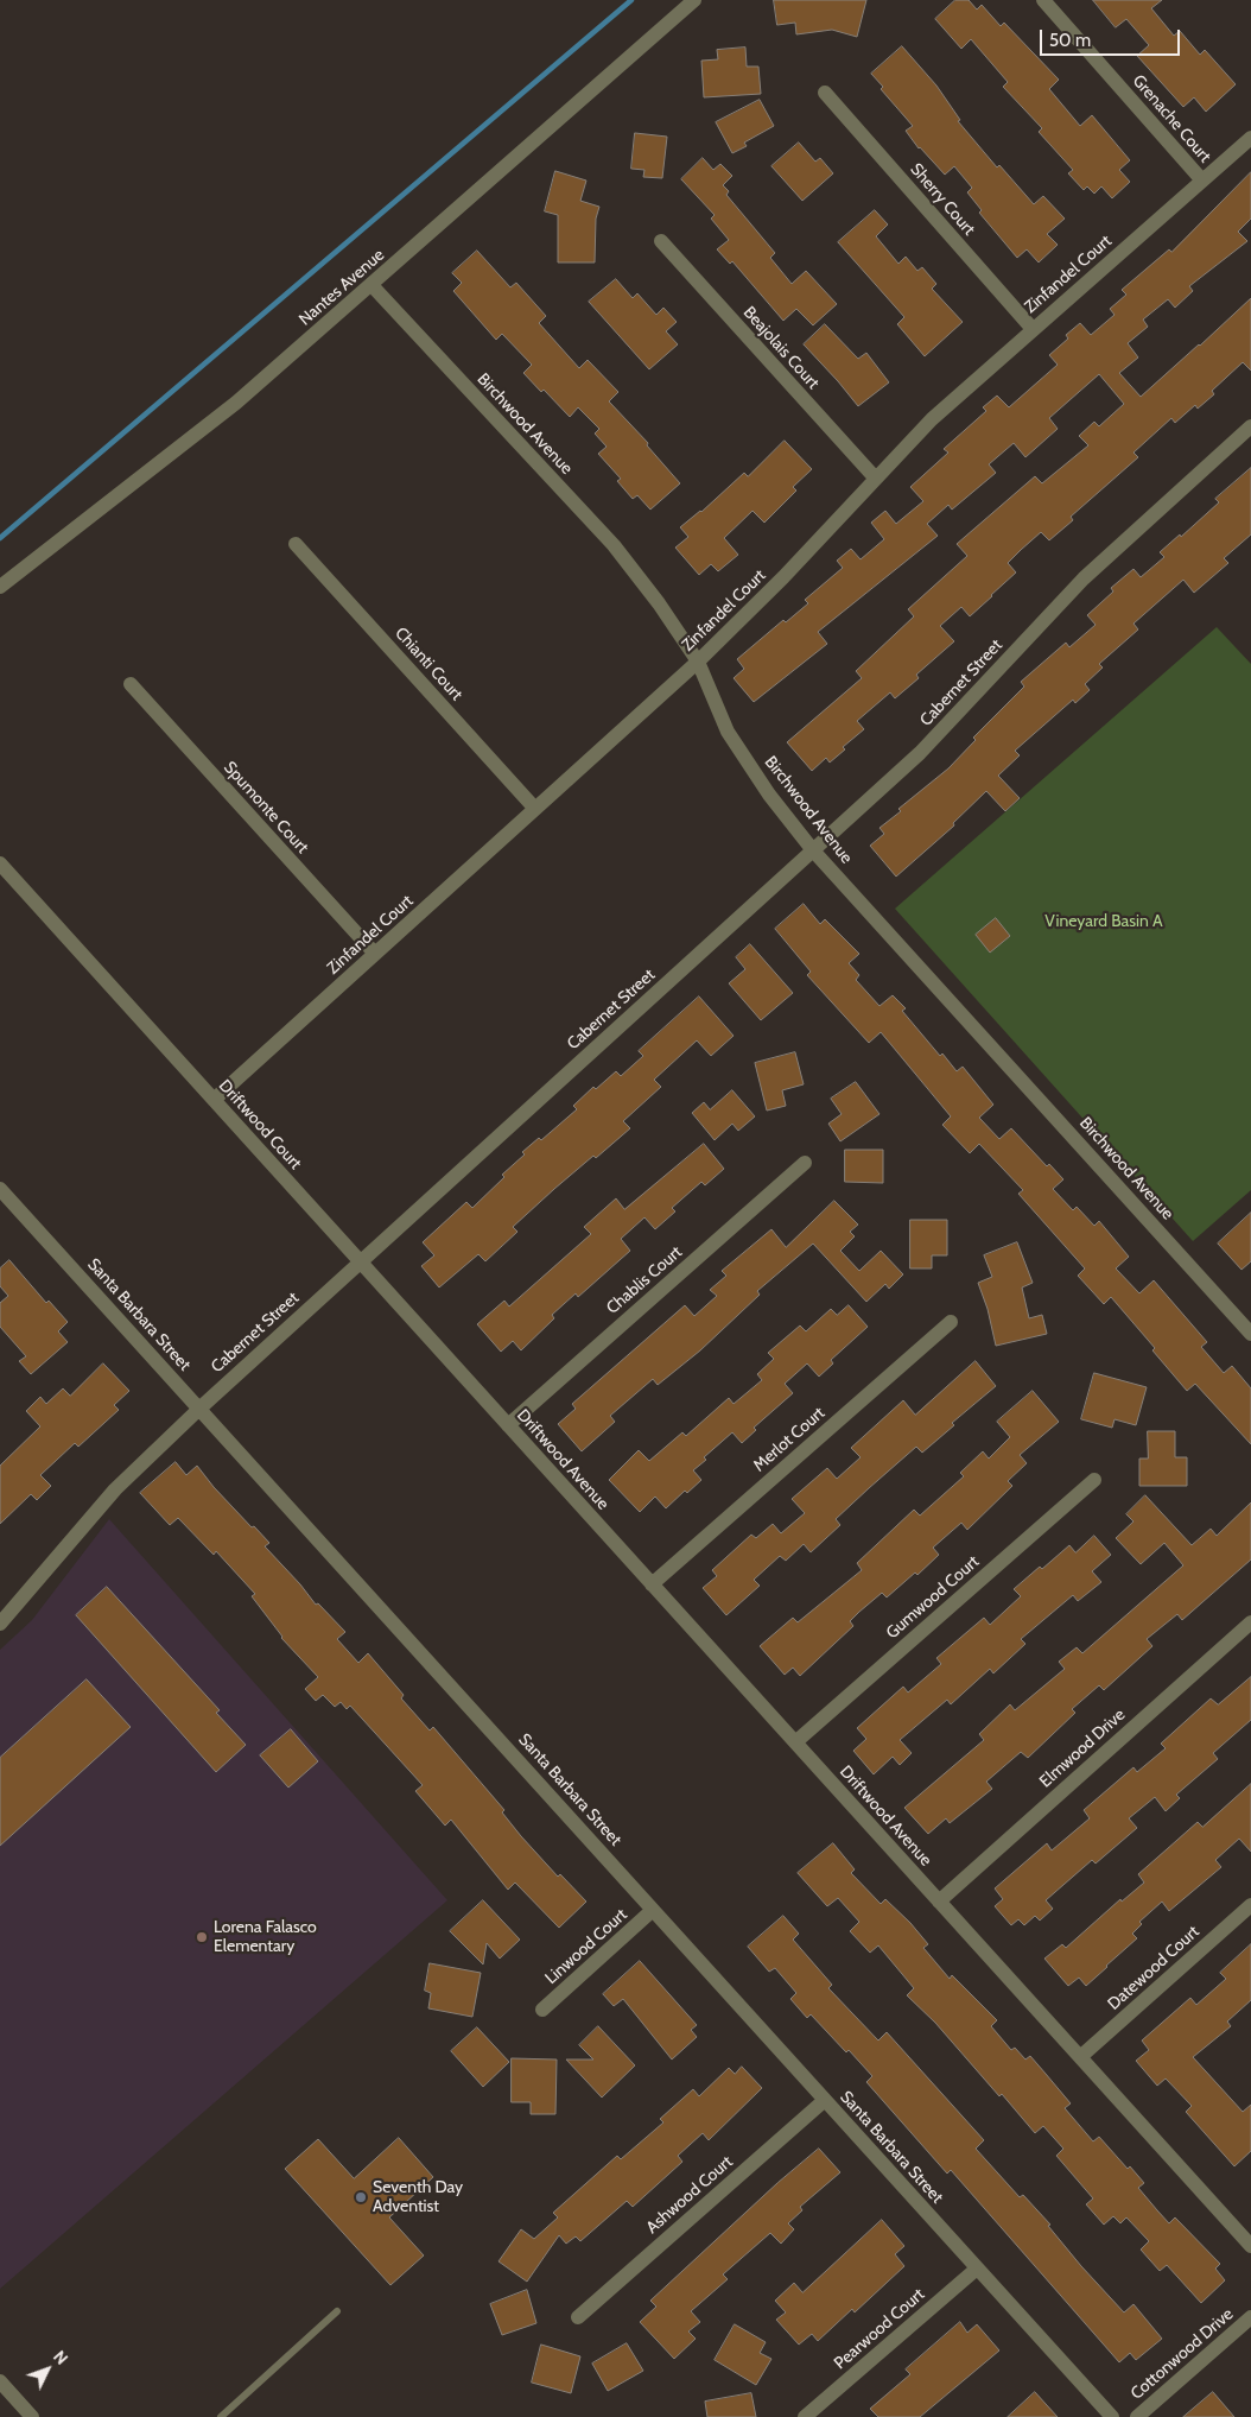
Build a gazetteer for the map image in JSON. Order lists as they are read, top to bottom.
{
  "streets": {
    "street": [
      "Grenache Court",
      "Sherry Court",
      "Zinfandel Court",
      "Nantes Avenue",
      "Beajolais Court",
      "Birchwood Avenue",
      "Chianti Court",
      "Cabernet Street",
      "Spumonte Court",
      "Driftwood Court",
      "Chablis Court",
      "Santa Barbara Street",
      "Merlot Court",
      "Driftwood Avenue",
      "Gumwood Court",
      "Elmwood Drive",
      "Linwood Court",
      "Datewood Court",
      "Ashwood Court",
      "Pearwood Court",
      "Cottonwood Drive"
    ]
  },
  "crossings": [
    ["Grenache Court", "Zinfandel Court"],
    ["Sherry Court", "Zinfandel Court"],
    ["Zinfandel Court", "Beajolais Court"],
    ["Zinfandel Court", "Birchwood Avenue"],
    ["Zinfandel Court", "Chianti Court"],
    ["Zinfandel Court", "Spumonte Court"],
    ["Zinfandel Court", "Driftwood Court"],
    ["Nantes Avenue", "Birchwood Avenue"],
    ["Birchwood Avenue", "Cabernet Street"],
    ["Cabernet Street", "Driftwood Court"],
    ["Cabernet Street", "Santa Barbara Street"],
    ["Driftwood Court", "Driftwood Avenue"],
    ["Chablis Court", "Driftwood Avenue"],
    ["Santa Barbara Street", "Linwood Court"],
    ["Santa Barbara Street", "Ashwood Court"],
    ["Santa Barbara Street", "Pearwood Court"],
    ["Merlot Court", "Driftwood Avenue"],
    ["Driftwood Avenue", "Gumwood Court"],
    ["Driftwood Avenue", "Elmwood Drive"],
    ["Driftwood Avenue", "Datewood Court"]
  ],
  "parks": ["Vineyard Basin A"],
  "places": ["Lorena Falasco Elementary", "Seventh Day Adventist"],
  "scale_bar": "50 m",
  "north": "top right"
}
